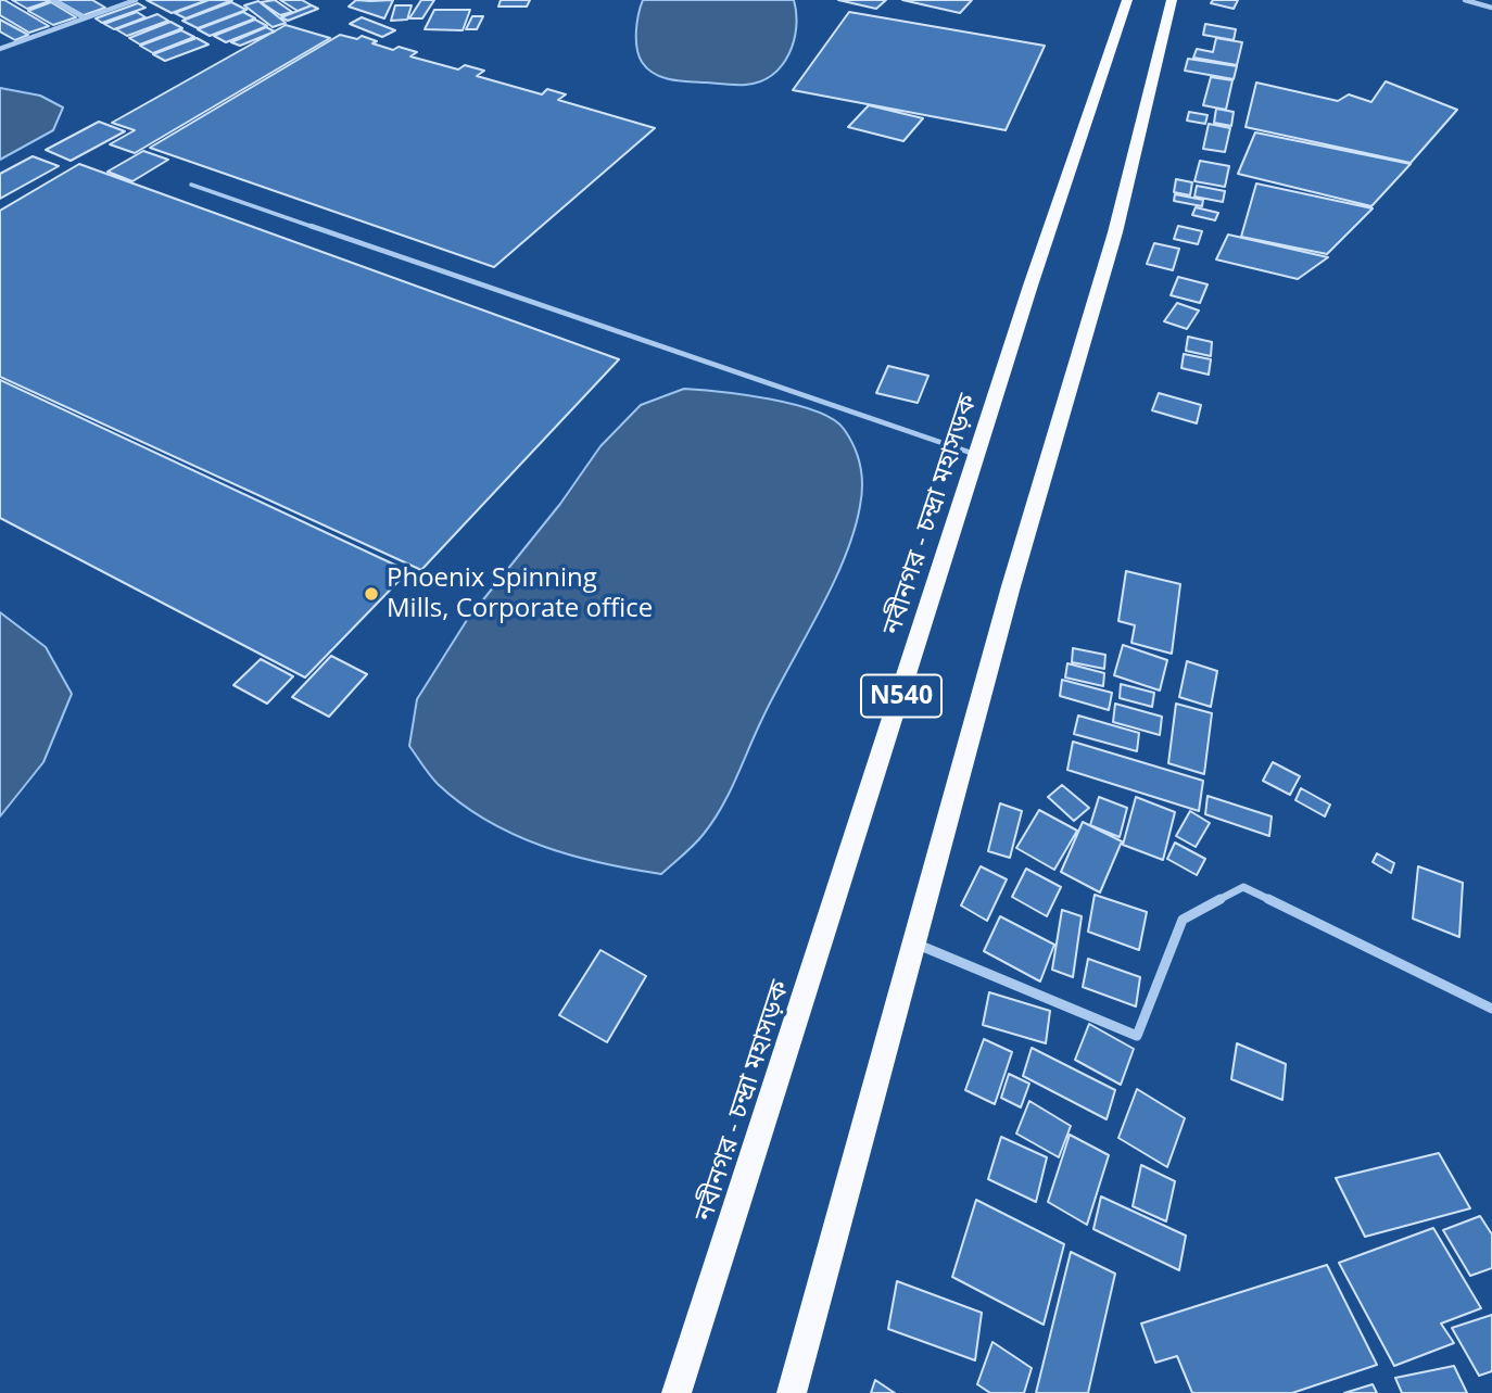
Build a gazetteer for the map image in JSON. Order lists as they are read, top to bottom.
{
  "streets": {
    "highway": ["নবীনগর - চন্দ্রা মহাসড়ক", "N540"]
  },
  "places": ["Phoenix Spinning Mills, Corporate office"]
}
